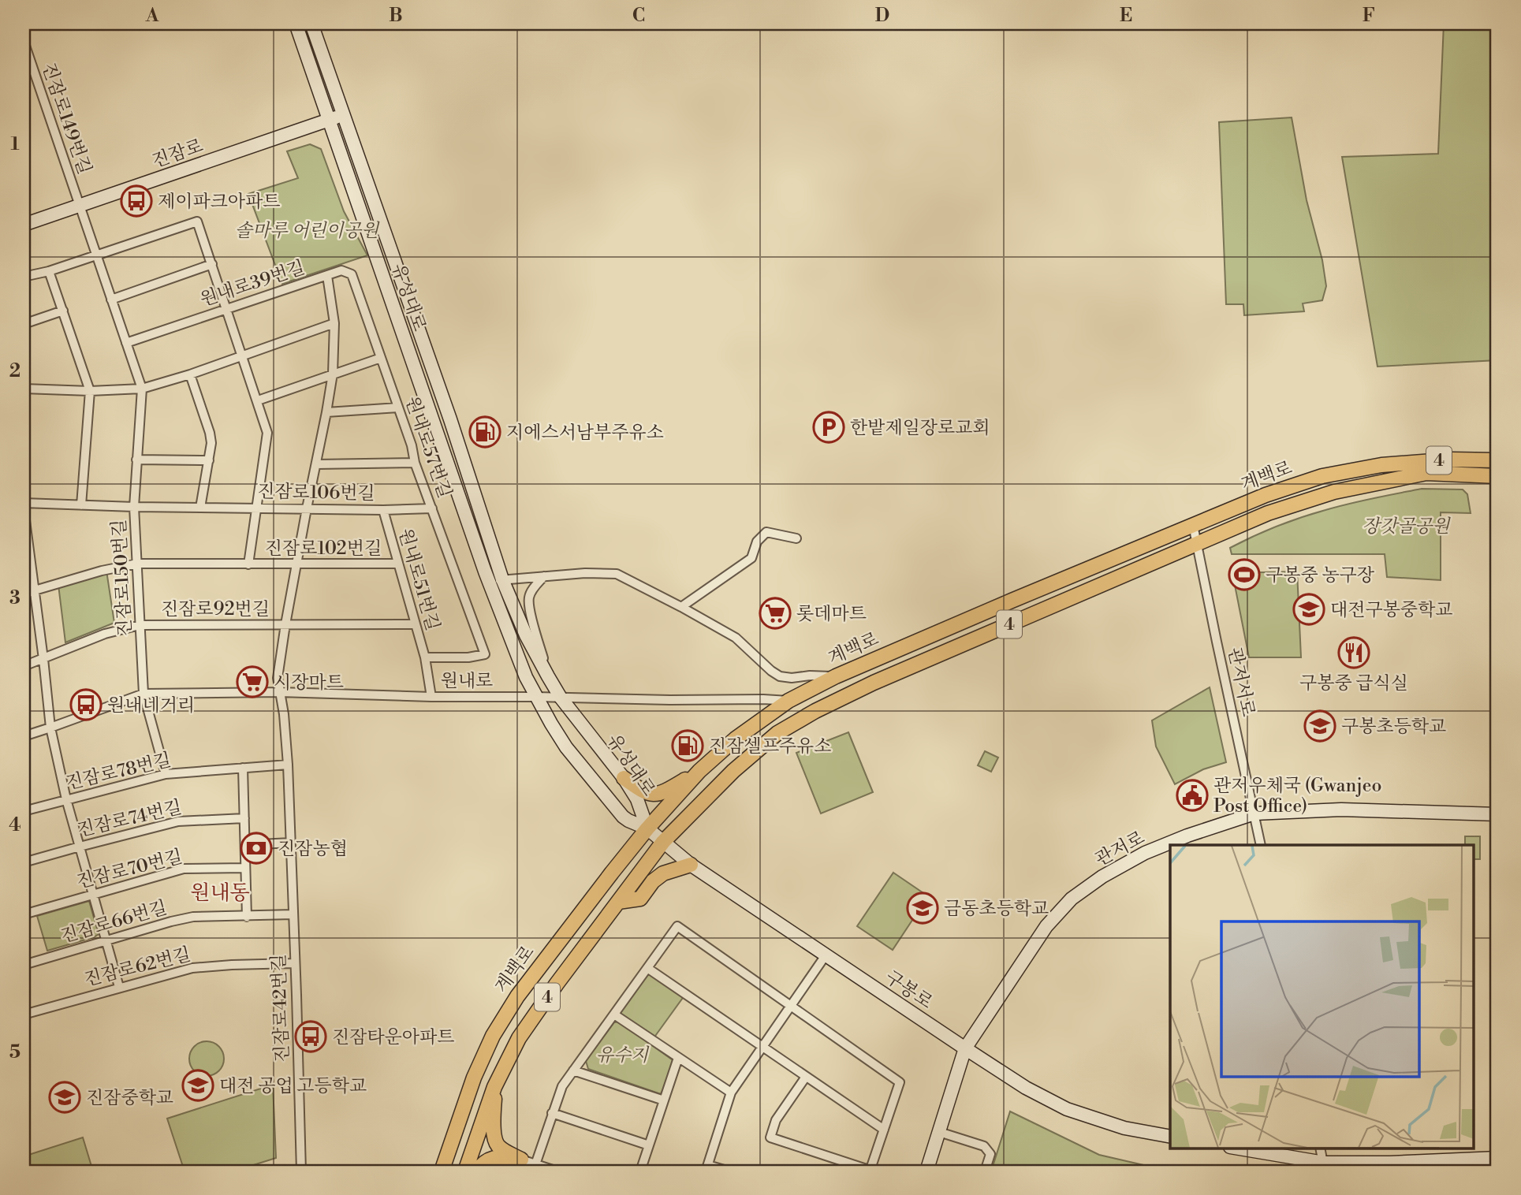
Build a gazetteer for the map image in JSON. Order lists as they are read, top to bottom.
{
  "streets": {
    "main road": ["4", "계백로"],
    "street": [
      "진잠로149번길",
      "진잠로",
      "원내로39번길",
      "유성대로",
      "원내로57번길",
      "진잠로106번길",
      "진잠로102번길",
      "진잠로150번길",
      "원내로51번길",
      "진잠로92번길",
      "원내로",
      "관저서로",
      "진잠로78번길",
      "진잠로74번길",
      "관저로",
      "진잠로70번길",
      "진잠로66번길",
      "진잠로62번길",
      "구봉로",
      "진잠로42번길"
    ]
  },
  "crossings": [
    ["진잠로149번길", "진잠로"],
    ["진잠로149번길", "진잠로150번길"],
    ["진잠로", "유성대로"],
    ["진잠로", "진잠로150번길"],
    ["원내로39번길", "원내로57번길"],
    ["원내로39번길", "진잠로106번길"],
    ["원내로39번길", "진잠로102번길"],
    ["원내로39번길", "진잠로150번길"],
    ["원내로39번길", "진잠로92번길"],
    ["원내로39번길", "원내로"],
    ["원내로39번길", "진잠로42번길"],
    ["유성대로", "계백로"],
    ["유성대로", "원내로"],
    ["유성대로", "구봉로"],
    ["원내로57번길", "진잠로106번길"],
    ["원내로57번길", "원내로51번길"],
    ["계백로", "원내로"],
    ["계백로", "관저서로"],
    ["계백로", "구봉로"],
    ["진잠로106번길", "진잠로102번길"],
    ["진잠로106번길", "진잠로150번길"],
    ["진잠로106번길", "원내로51번길"],
    ["진잠로102번길", "진잠로150번길"],
    ["진잠로102번길", "원내로51번길"],
    ["진잠로150번길", "진잠로92번길"],
    ["진잠로150번길", "원내로"],
    ["원내로51번길", "진잠로92번길"],
    ["원내로51번길", "원내로"],
    ["원내로", "진잠로42번길"],
    ["관저서로", "관저로"],
    ["진잠로78번길", "진잠로42번길"],
    ["관저로", "구봉로"],
    ["진잠로66번길", "진잠로42번길"],
    ["진잠로62번길", "진잠로42번길"]
  ],
  "districts": ["원내동"],
  "parks": ["솔마루 어린이공원", "장갓골공원", "유수지"],
  "places": {
    "bus stop": ["제이파크아파트", "원내네거리", "진잠타운아파트"],
    "parking": ["한밭제일장로교회"],
    "fuel station": ["지에스서남부주유소", "진잠셀프주유소"],
    "sports": ["구봉중 농구장"],
    "school or university": [
      "대전구봉중학교",
      "구봉초등학교",
      "금동초등학교",
      "대전 공업 고등학교",
      "진잠중학교"
    ],
    "supermarket": ["롯데마트", "시장마트"],
    "restaurant": ["구봉중 급식실"],
    "public building": ["관저우체국 (Gwanjeo Post Office)"],
    "bank": ["진잠농협"]
  },
  "grid": {
    "columns": [
      "A",
      "B",
      "C",
      "D",
      "E",
      "F"
    ],
    "rows": [
      "1",
      "2",
      "3",
      "4",
      "5"
    ]
  }
}
